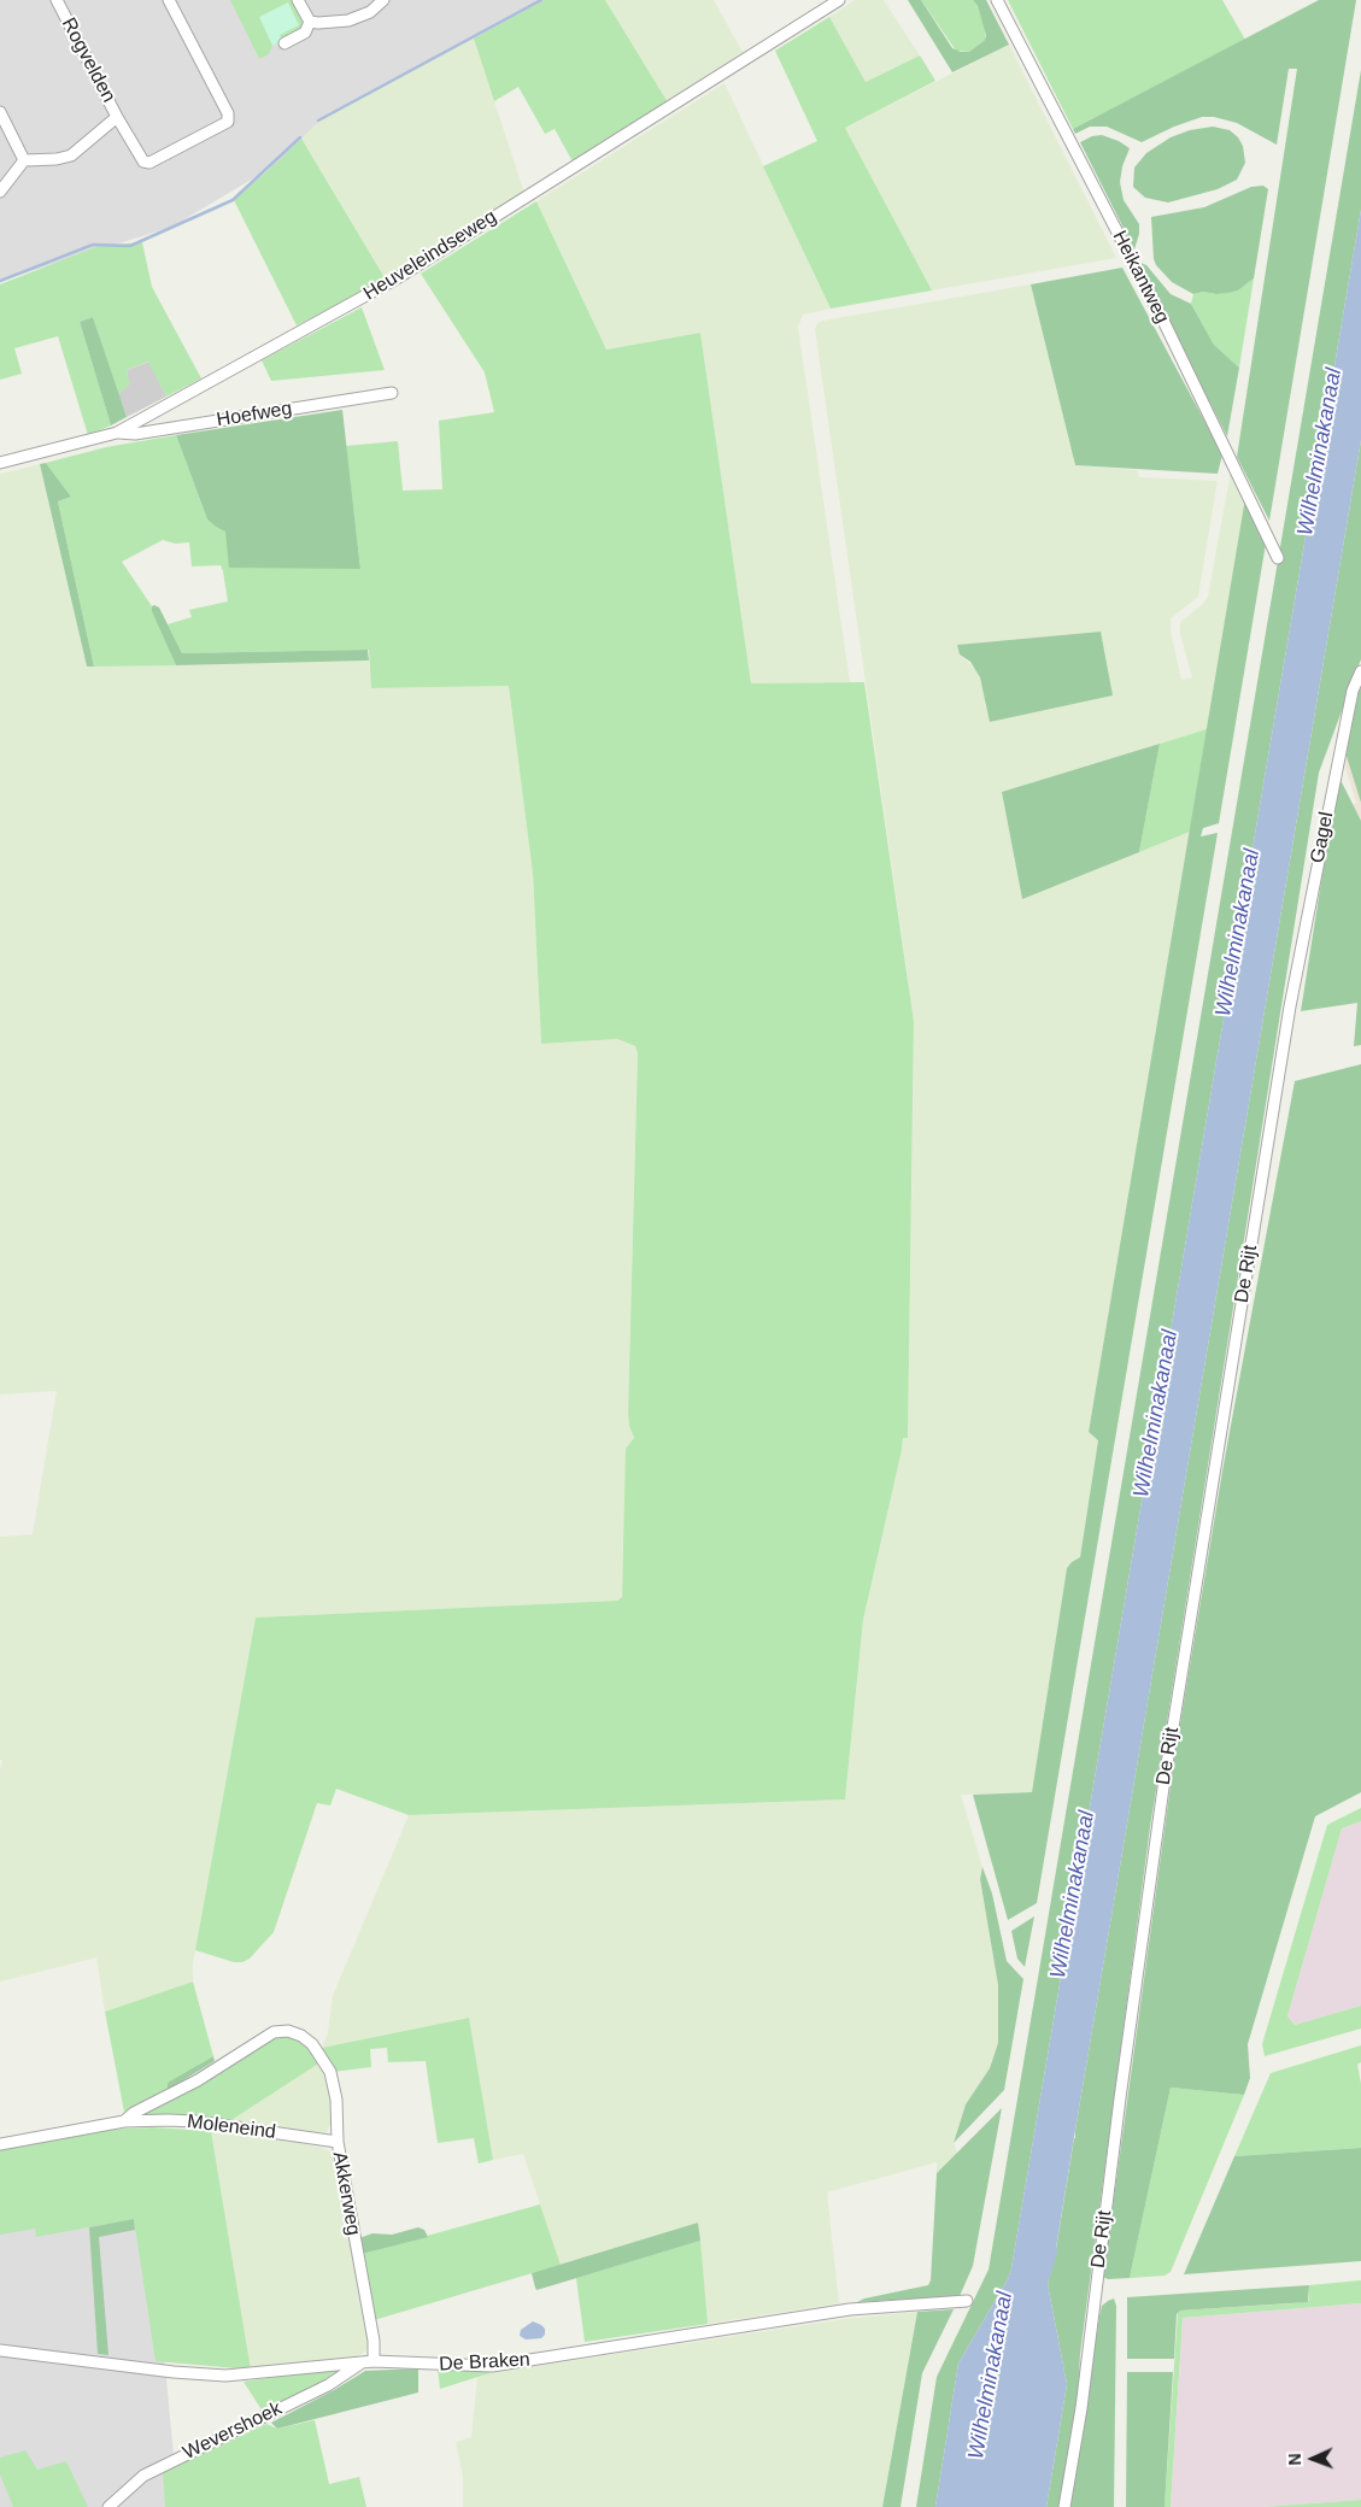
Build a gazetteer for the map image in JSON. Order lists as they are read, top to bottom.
{
  "streets": {
    "street": [
      "Rogvelden",
      "Heuveleindseweg",
      "Heikantweg",
      "Hoefweg",
      "Gagel",
      "De Rijt",
      "Moleneind",
      "Akkerweg",
      "De Braken",
      "Wevershoek"
    ]
  },
  "crossings": [
    ["Heuveleindseweg", "Hoefweg"],
    ["Gagel", "De Rijt"],
    ["Moleneind", "Akkerweg"],
    ["Akkerweg", "De Braken"],
    ["Akkerweg", "Wevershoek"],
    ["De Braken", "Wevershoek"]
  ],
  "water": ["Wilhelminakanaal"],
  "north": "left"
}
